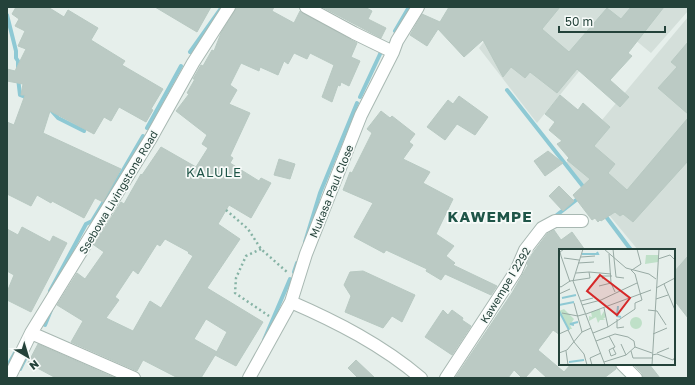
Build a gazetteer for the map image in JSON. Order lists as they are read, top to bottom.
{
  "streets": {
    "street": ["Mukasa Paul Close", "Ssebowa Livingstone Road", "Kawempe I 2292"]
  },
  "districts": ["KALULE", "KAWEMPE"],
  "scale_bar": "50 m",
  "north": "bottom right"
}
